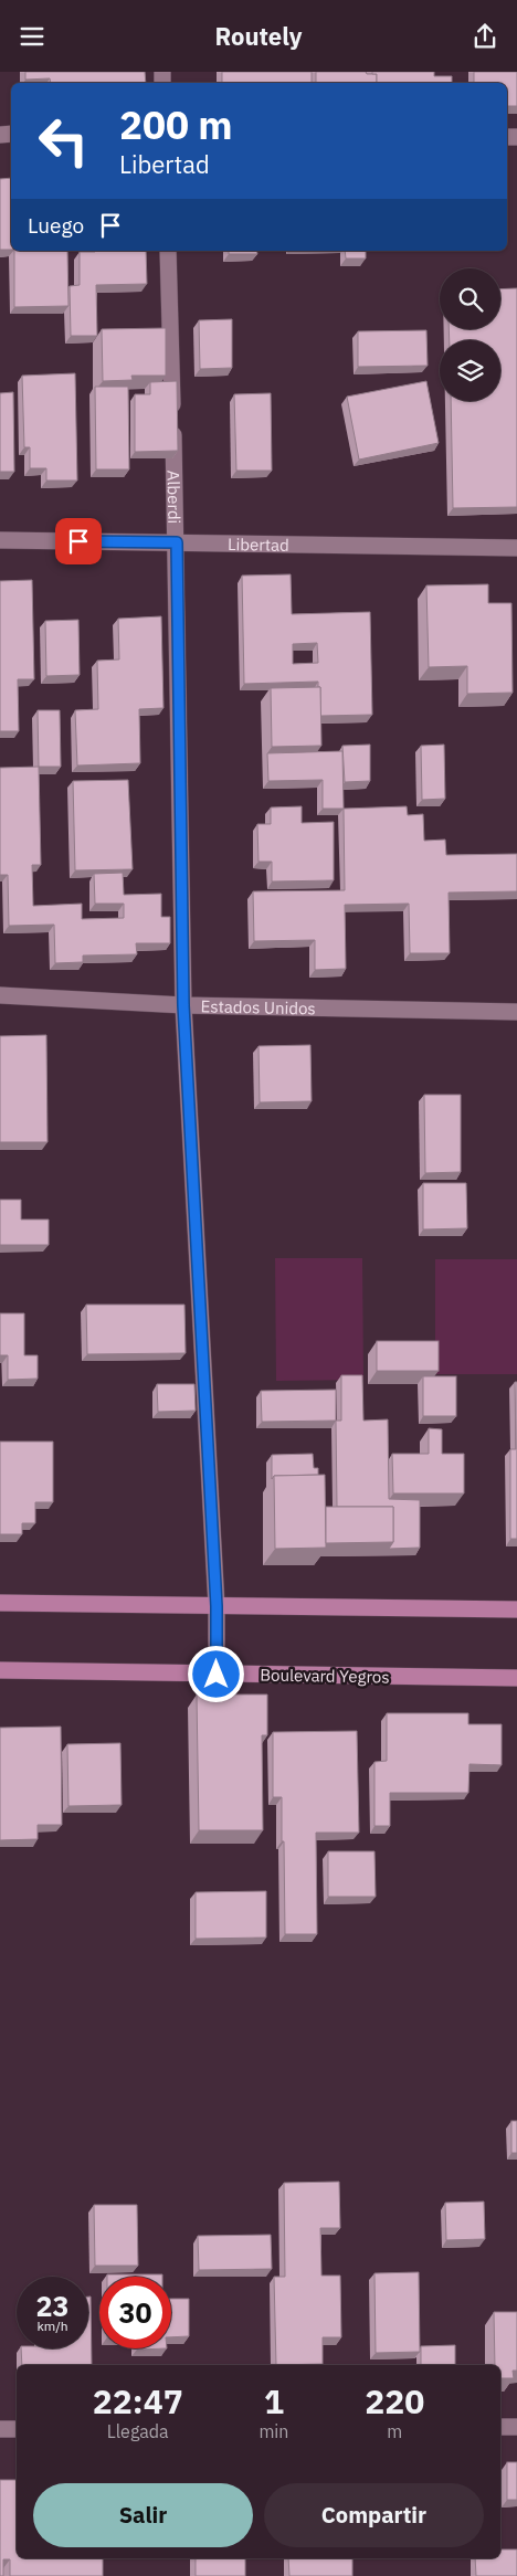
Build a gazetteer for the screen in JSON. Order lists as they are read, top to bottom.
{
  "streets": {
    "main road": ["Boulevard Yegros"],
    "street": ["Alberdi", "Libertad", "Estados Unidos"]
  },
  "crossings": [
    ["Alberdi", "Libertad"],
    ["Alberdi", "Estados Unidos"],
    ["Alberdi", "Boulevard Yegros"]
  ],
  "page": {
    "header": "Routely",
    "turn": ["200 m", "Libertad"],
    "then": "Luego",
    "speed": "23 km/h",
    "limit": "30",
    "eta": [
      "22:47",
      "Llegada",
      "1",
      "min",
      "220",
      "m"
    ],
    "buttons": ["Salir", "Compartir"]
  }
}
